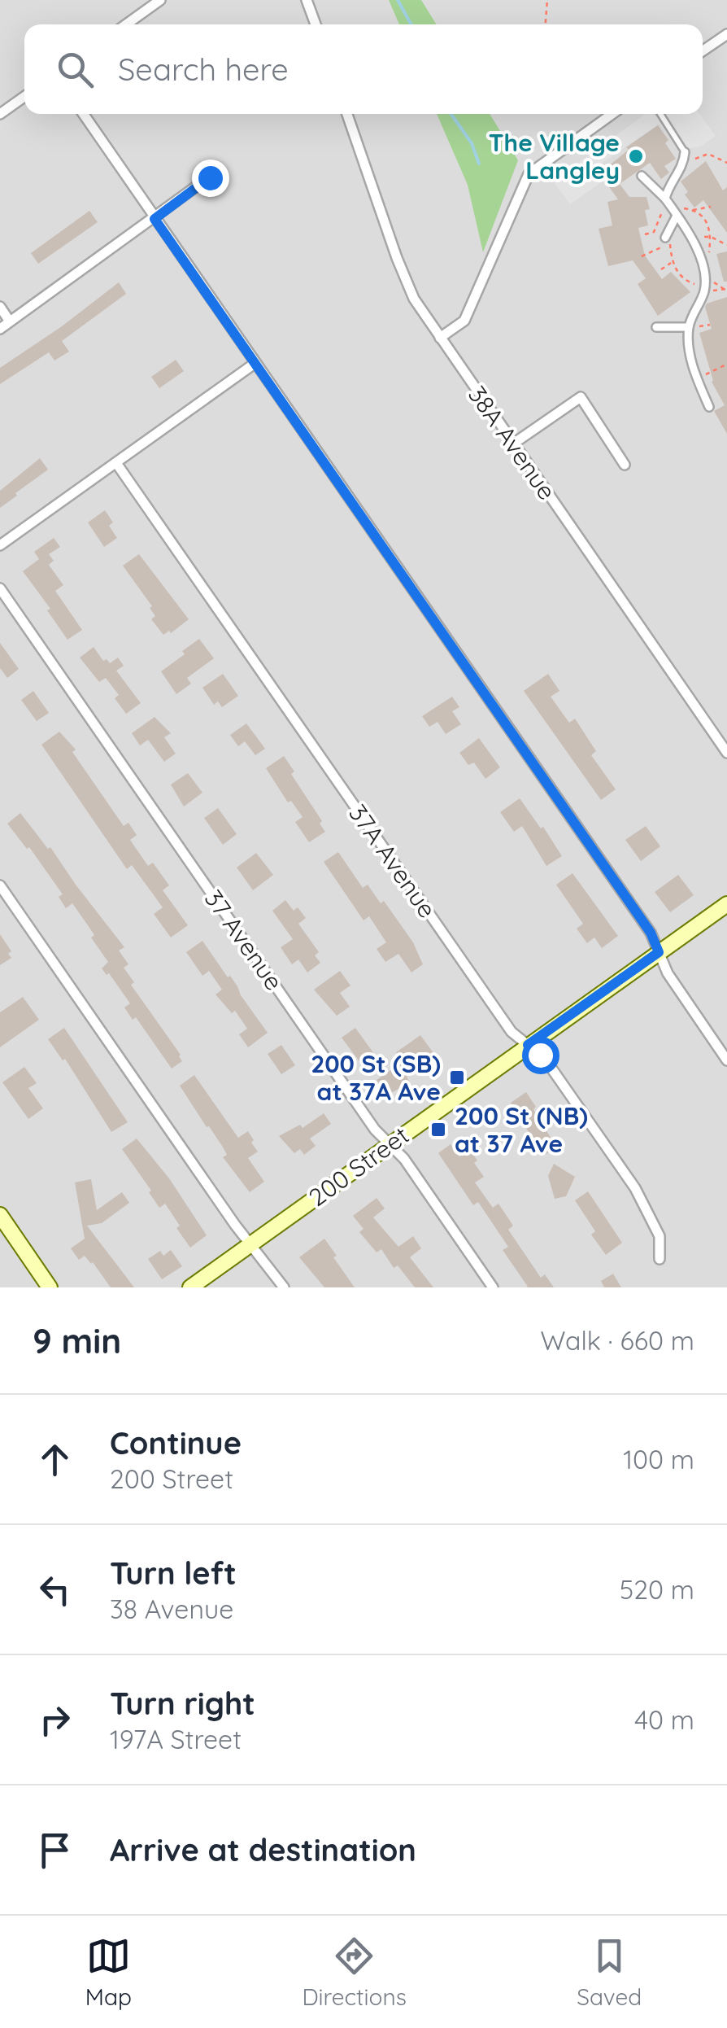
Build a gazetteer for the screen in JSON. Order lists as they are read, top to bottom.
{
  "streets": {
    "main road": ["200 Street"],
    "street": ["38A Avenue", "37A Avenue", "37 Avenue"]
  },
  "crossings": [
    ["37A Avenue", "200 Street"],
    ["37 Avenue", "200 Street"]
  ],
  "places": {
    "other": ["The Village Langley"],
    "transit": ["200 St (SB) at 37A Ave", "200 St (NB) at 37 Ave"]
  },
  "page": {
    "search": "Search here",
    "heading": ["9 min", "Walk · 660 m"],
    "list": [
      ["Continue", "200 Street", "100 m"],
      ["Turn left", "38 Avenue", "520 m"],
      ["Turn right", "197A Street", "40 m"],
      "Arrive at destination"
    ],
    "nav": ["Map", "Directions", "Saved"]
  }
}
